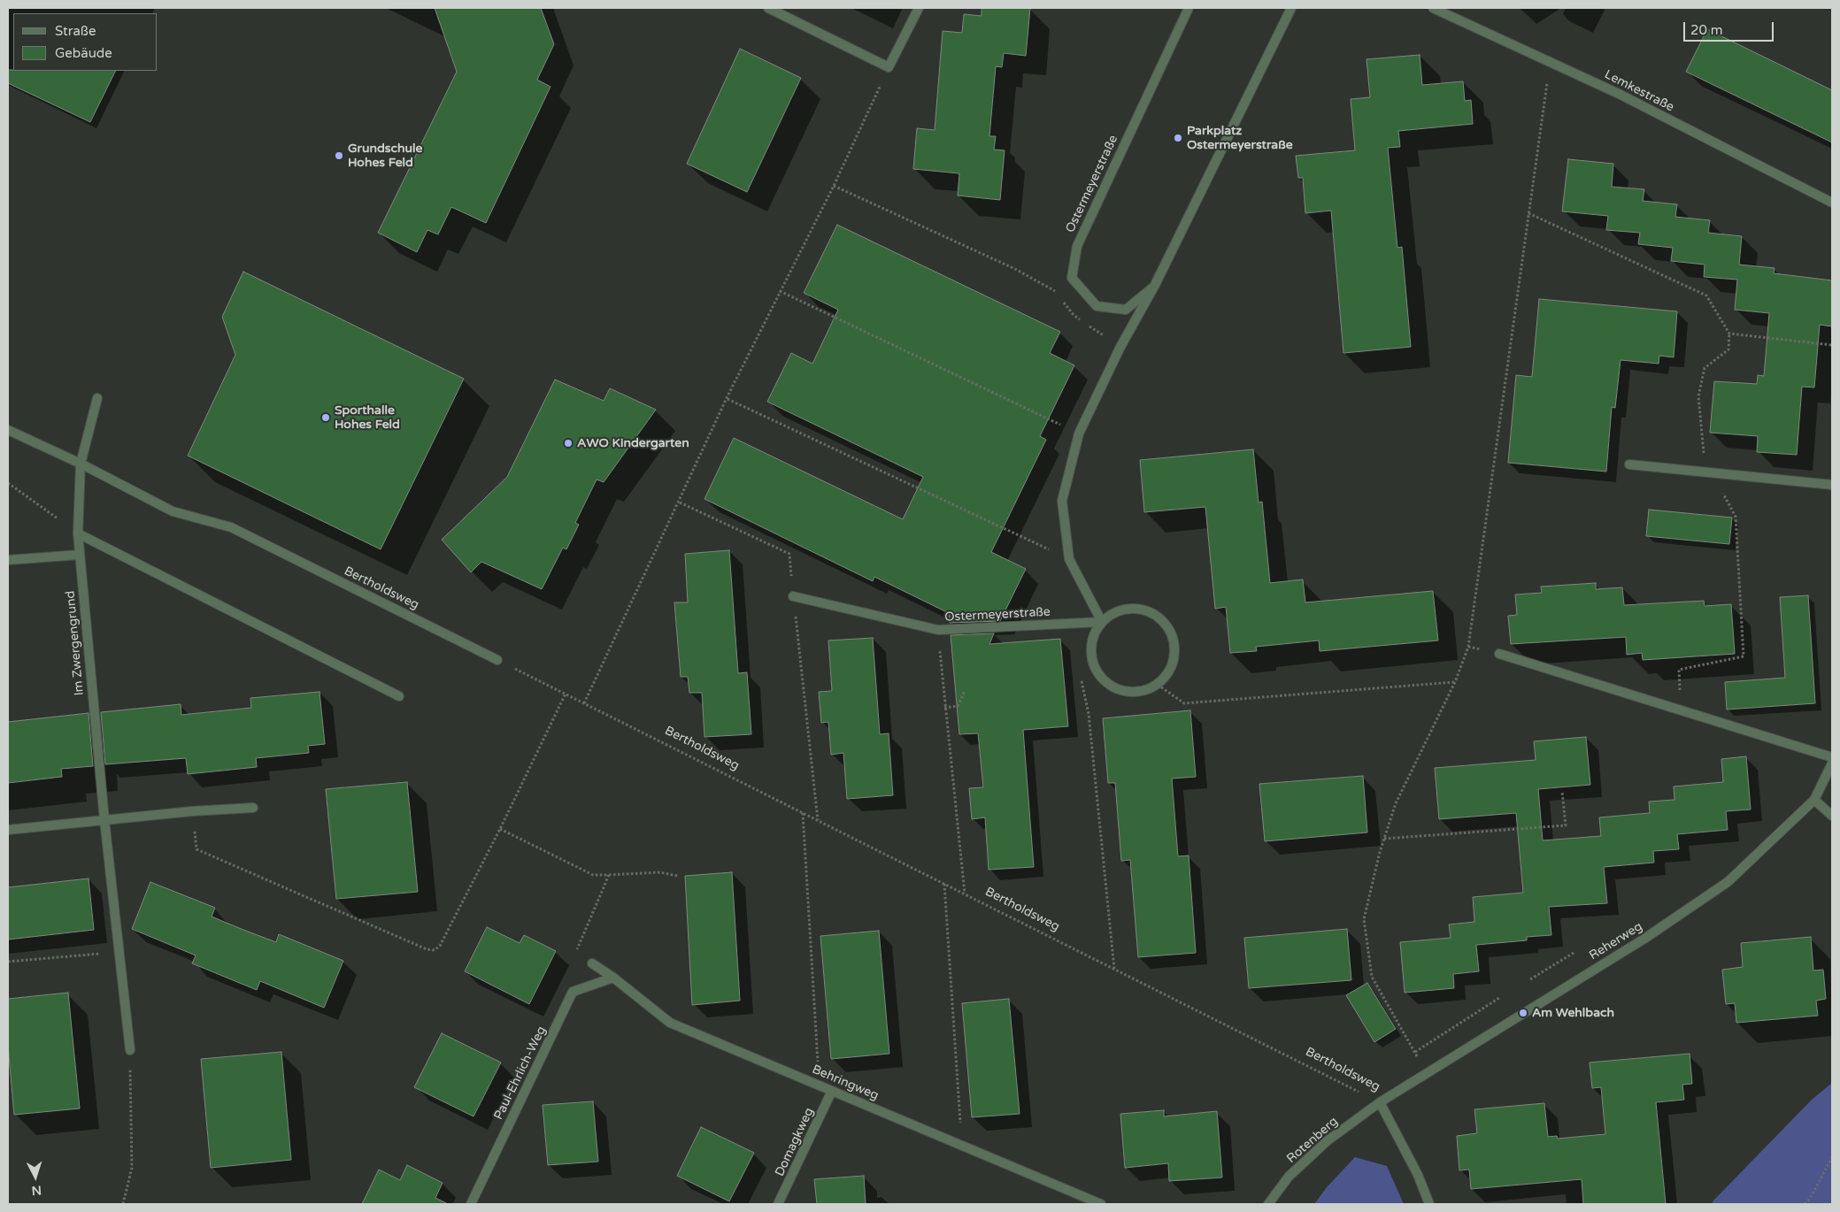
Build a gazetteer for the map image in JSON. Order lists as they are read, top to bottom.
{
  "streets": {
    "street": [
      "Lemkestraße",
      "Ostermeyerstraße",
      "Bertholdsweg",
      "Im Zwergengrund",
      "Reherweg",
      "Paul-Ehrlich-Weg",
      "Behringweg",
      "Rotenberg",
      "Domagkweg"
    ]
  },
  "crossings": [
    ["Bertholdsweg", "Im Zwergengrund"],
    ["Bertholdsweg", "Reherweg"],
    ["Bertholdsweg", "Rotenberg"],
    ["Reherweg", "Rotenberg"],
    ["Paul-Ehrlich-Weg", "Behringweg"],
    ["Behringweg", "Domagkweg"]
  ],
  "places": [
    "Parkplatz Ostermeyerstraße",
    "Grundschule Hohes Feld",
    "Sporthalle Hohes Feld",
    "AWO Kindergarten",
    "Am Wehlbach"
  ],
  "legend": ["Straße", "Gebäude"],
  "scale_bar": "20 m",
  "north": "bottom"
}
